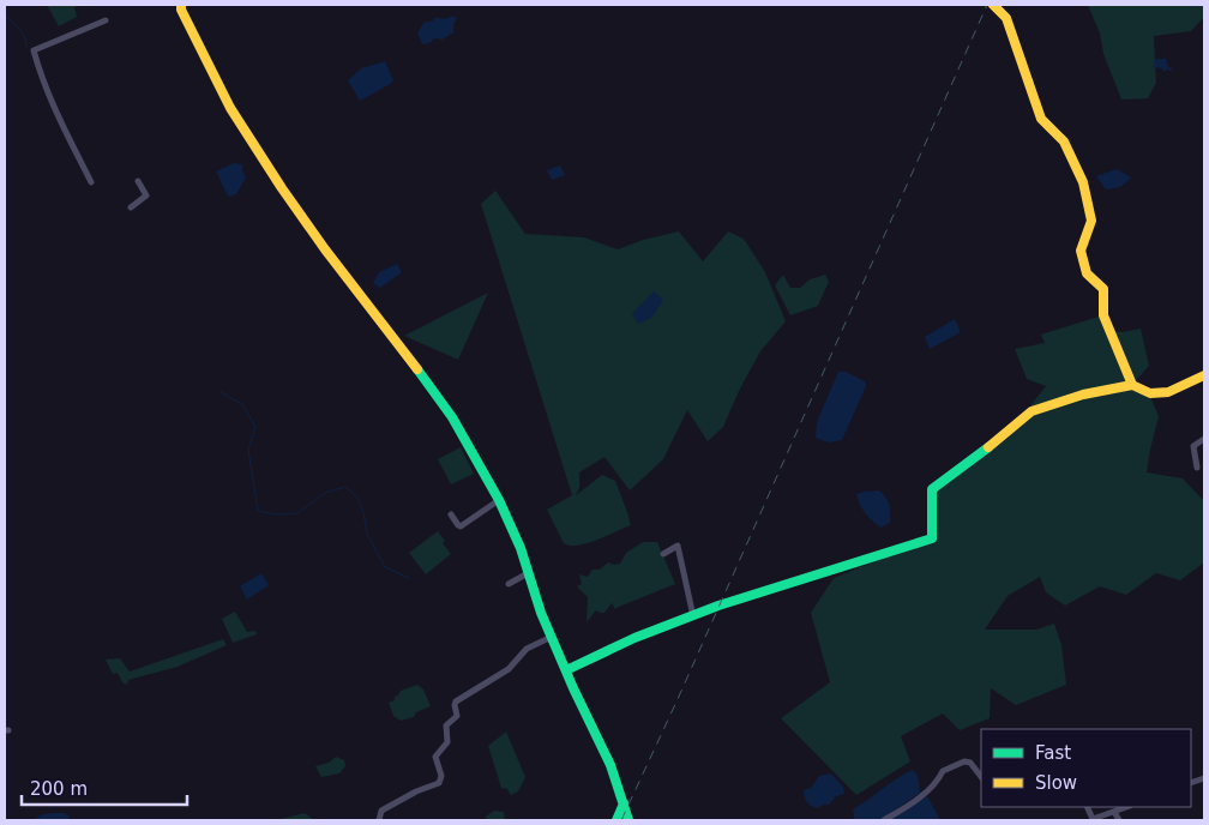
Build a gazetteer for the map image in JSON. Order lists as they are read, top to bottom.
{
  "legend": ["Fast", "Slow"],
  "scale_bar": "200 m"
}
